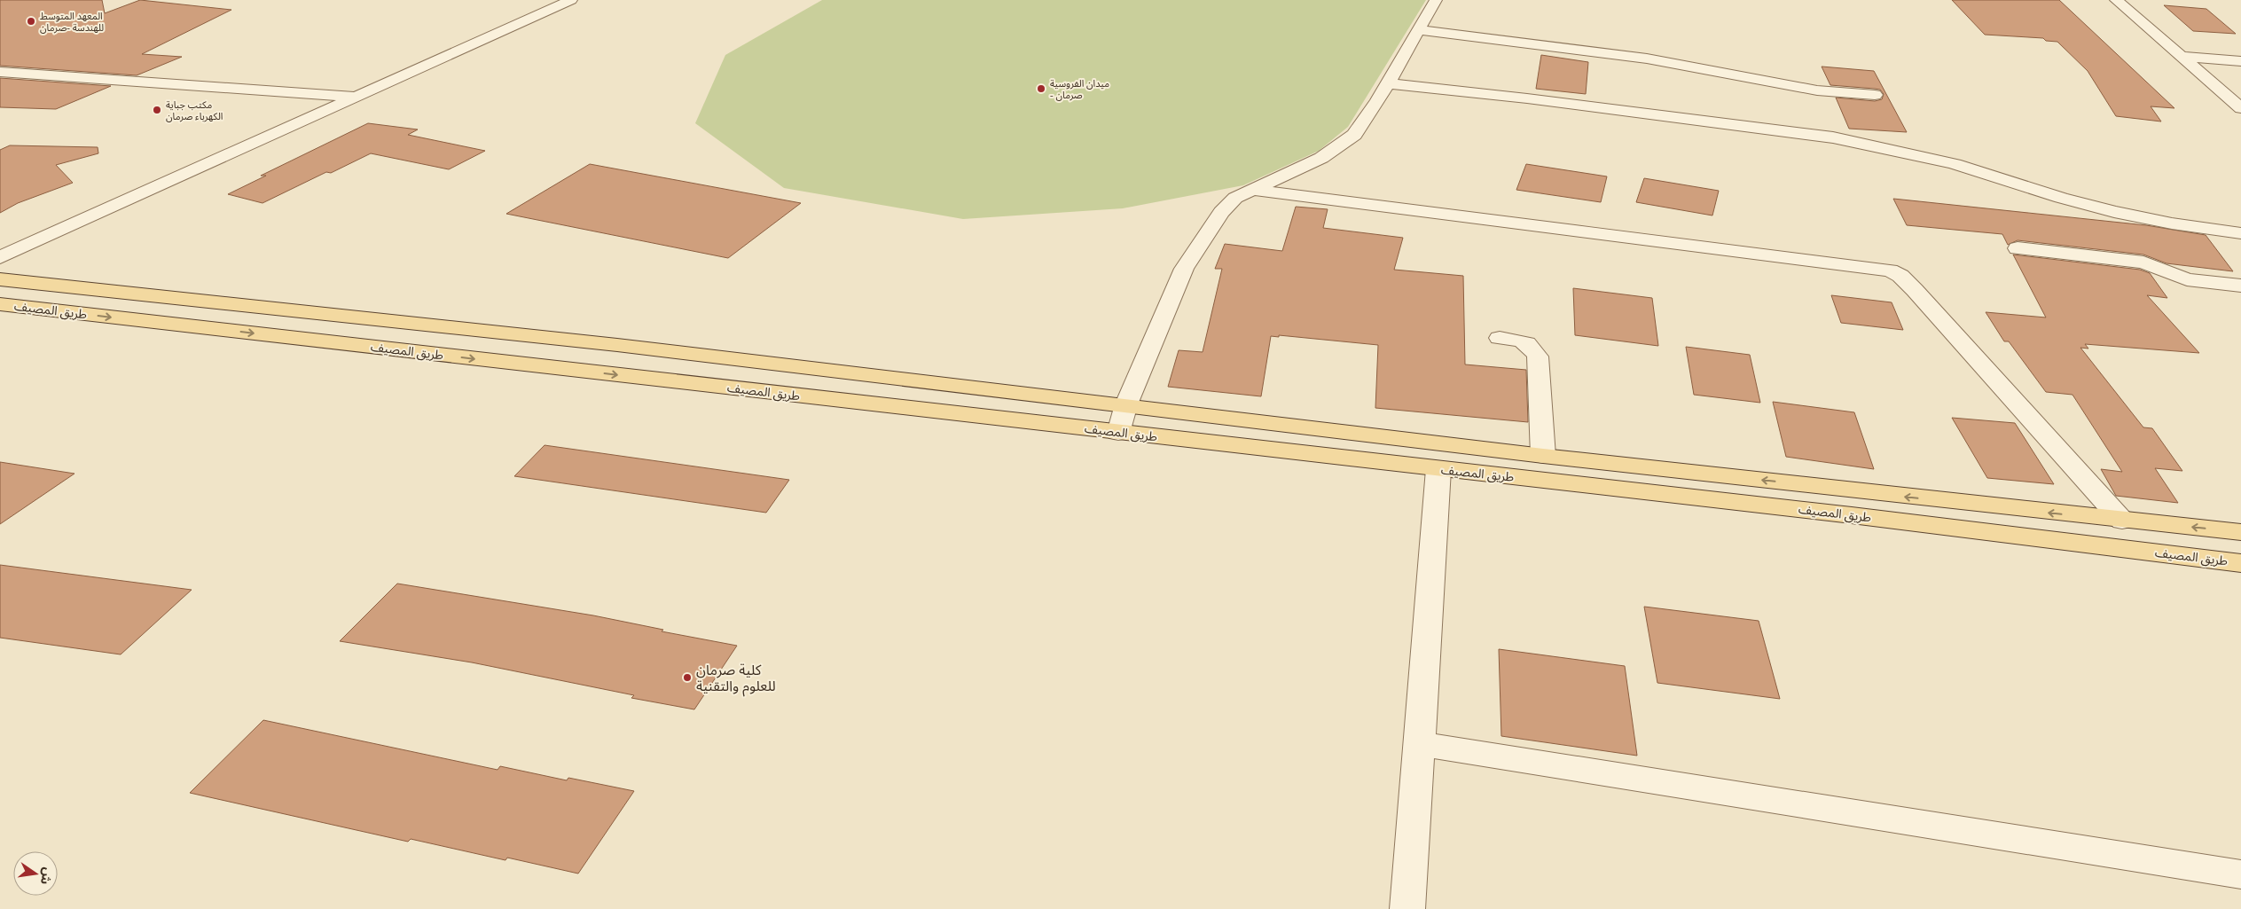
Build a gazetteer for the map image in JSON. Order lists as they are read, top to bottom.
{
  "streets": {
    "main road": ["طريق المصيف"]
  },
  "places": [
    "المعهد المتوسط للهندسة -صرمان",
    "ميدان الفروسية - صرمان",
    "مكتب جباية الكهرباء صرمان",
    "كلية صرمان للعلوم والتقنية"
  ],
  "north": "right"
}
